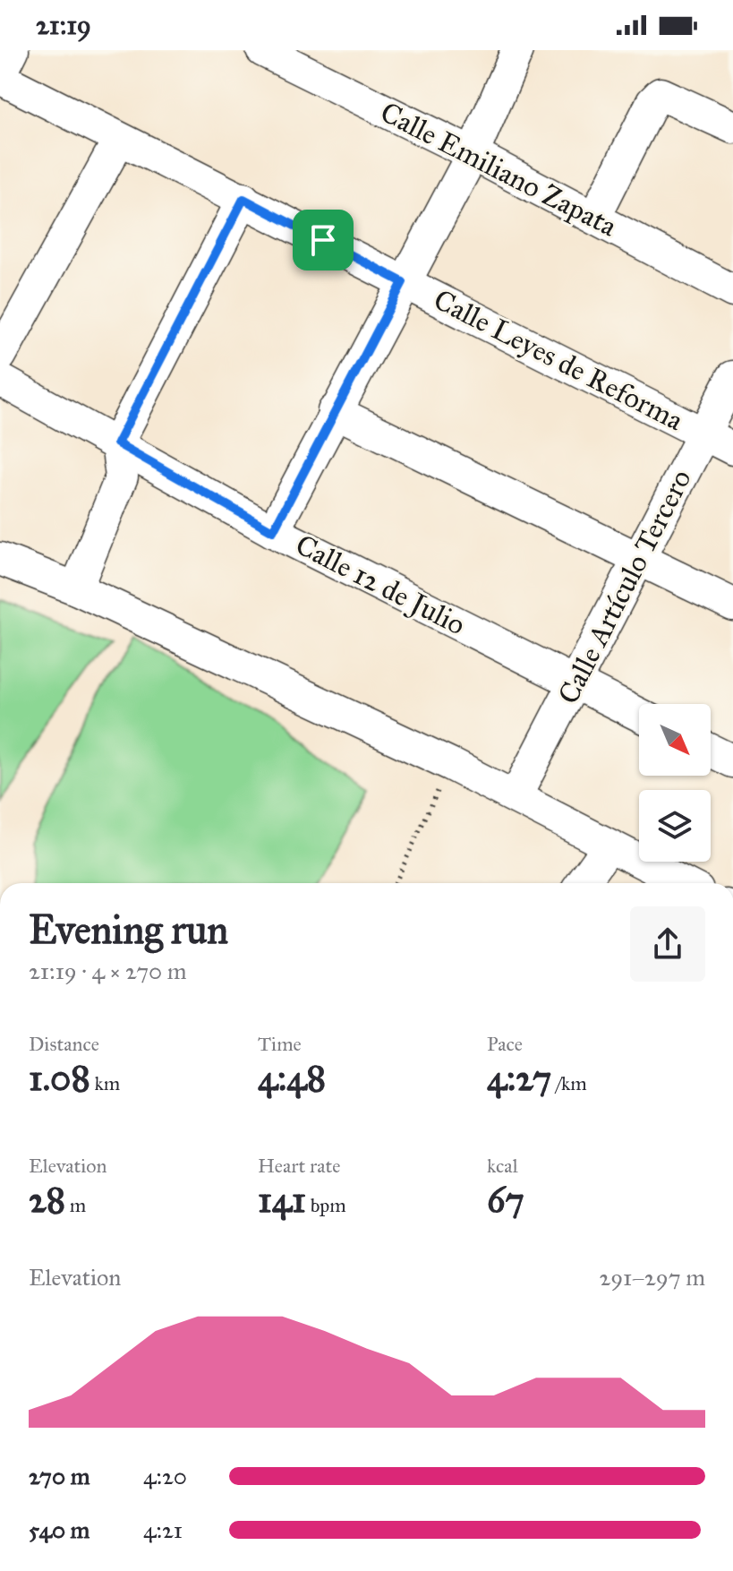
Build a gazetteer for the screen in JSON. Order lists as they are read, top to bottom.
{
  "streets": {
    "street": [
      "Calle Emiliano Zapata",
      "Calle Leyes de Reforma",
      "Calle 12 de Julio",
      "Calle Artículo Tercero"
    ]
  },
  "crossings": [
    ["Calle Leyes de Reforma", "Calle Artículo Tercero"],
    ["Calle 12 de Julio", "Calle Artículo Tercero"]
  ],
  "north": "bottom right",
  "page": {
    "status": "21:19",
    "heading": ["Evening run", "21:19 · 4 × 270 m"],
    "stats": [
      ["Distance", "1.08 km"],
      ["Time", "4:48"],
      ["Pace", "4:27 /km"],
      ["Elevation", "28 m"],
      ["Heart rate", "141 bpm"],
      ["kcal", "67"]
    ],
    "chart": ["Elevation", "291–297 m"],
    "list": [
      {
        "name": "270 m",
        "note": "4:20"
      },
      {
        "name": "540 m",
        "note": "4:21"
      }
    ]
  }
}
